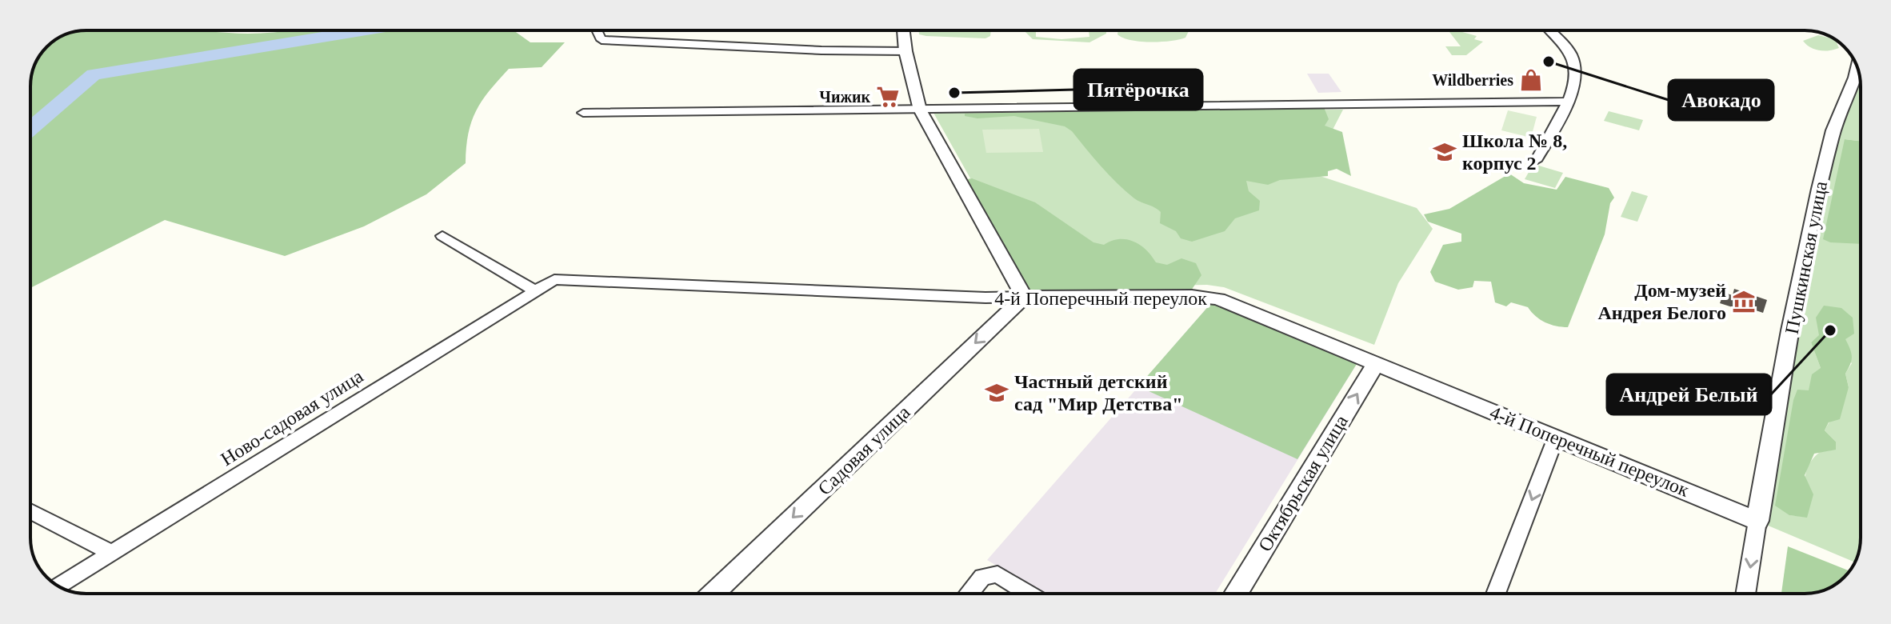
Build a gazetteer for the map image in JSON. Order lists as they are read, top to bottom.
{
  "streets": {
    "street": [
      "Пушкинская улица",
      "4-й Поперечный переулок",
      "Ново-садовая улица",
      "Садовая улица",
      "Октябрьская улица"
    ]
  },
  "crossings": [
    ["Пушкинская улица", "4-й Поперечный переулок"],
    ["4-й Поперечный переулок", "Ново-садовая улица"],
    ["4-й Поперечный переулок", "Садовая улица"],
    ["4-й Поперечный переулок", "Октябрьская улица"]
  ],
  "one_way": ["Садовая улица", "Октябрьская улица"],
  "places": {
    "other": ["Авокадо", "Пятёрочка", "Андрей Белый"],
    "shop": ["Wildberries"],
    "supermarket": ["Чижик"],
    "school or university": ["Школа № 8, корпус 2", "Частный детский сад \"Мир Детства\""],
    "museum": ["Дом-музей Андрея Белого"]
  }
}
